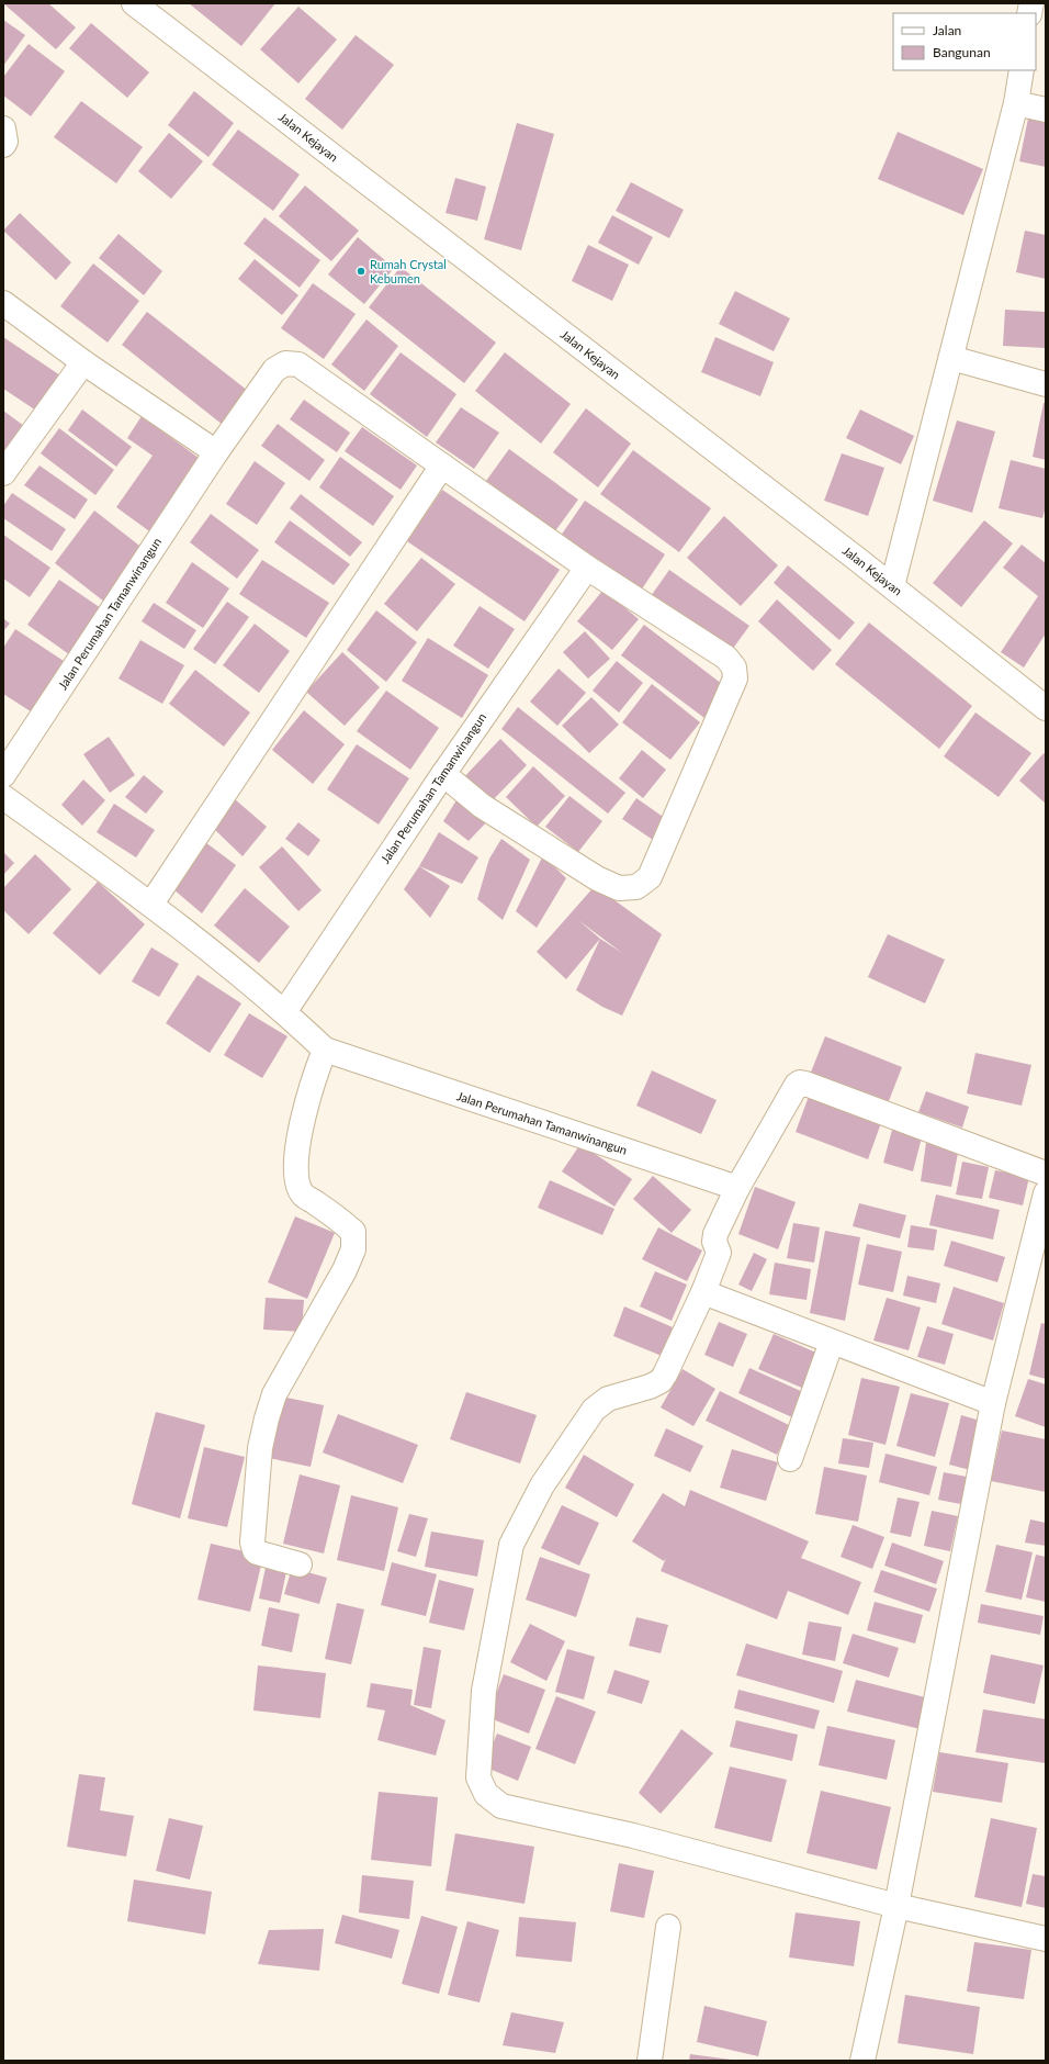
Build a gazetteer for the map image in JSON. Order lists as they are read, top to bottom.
{
  "streets": {
    "street": ["Jalan Kejayan", "Jalan Perumahan Tamanwinangun"]
  },
  "places": ["Rumah Crystal Kebumen"],
  "legend": ["Jalan", "Bangunan"]
}
